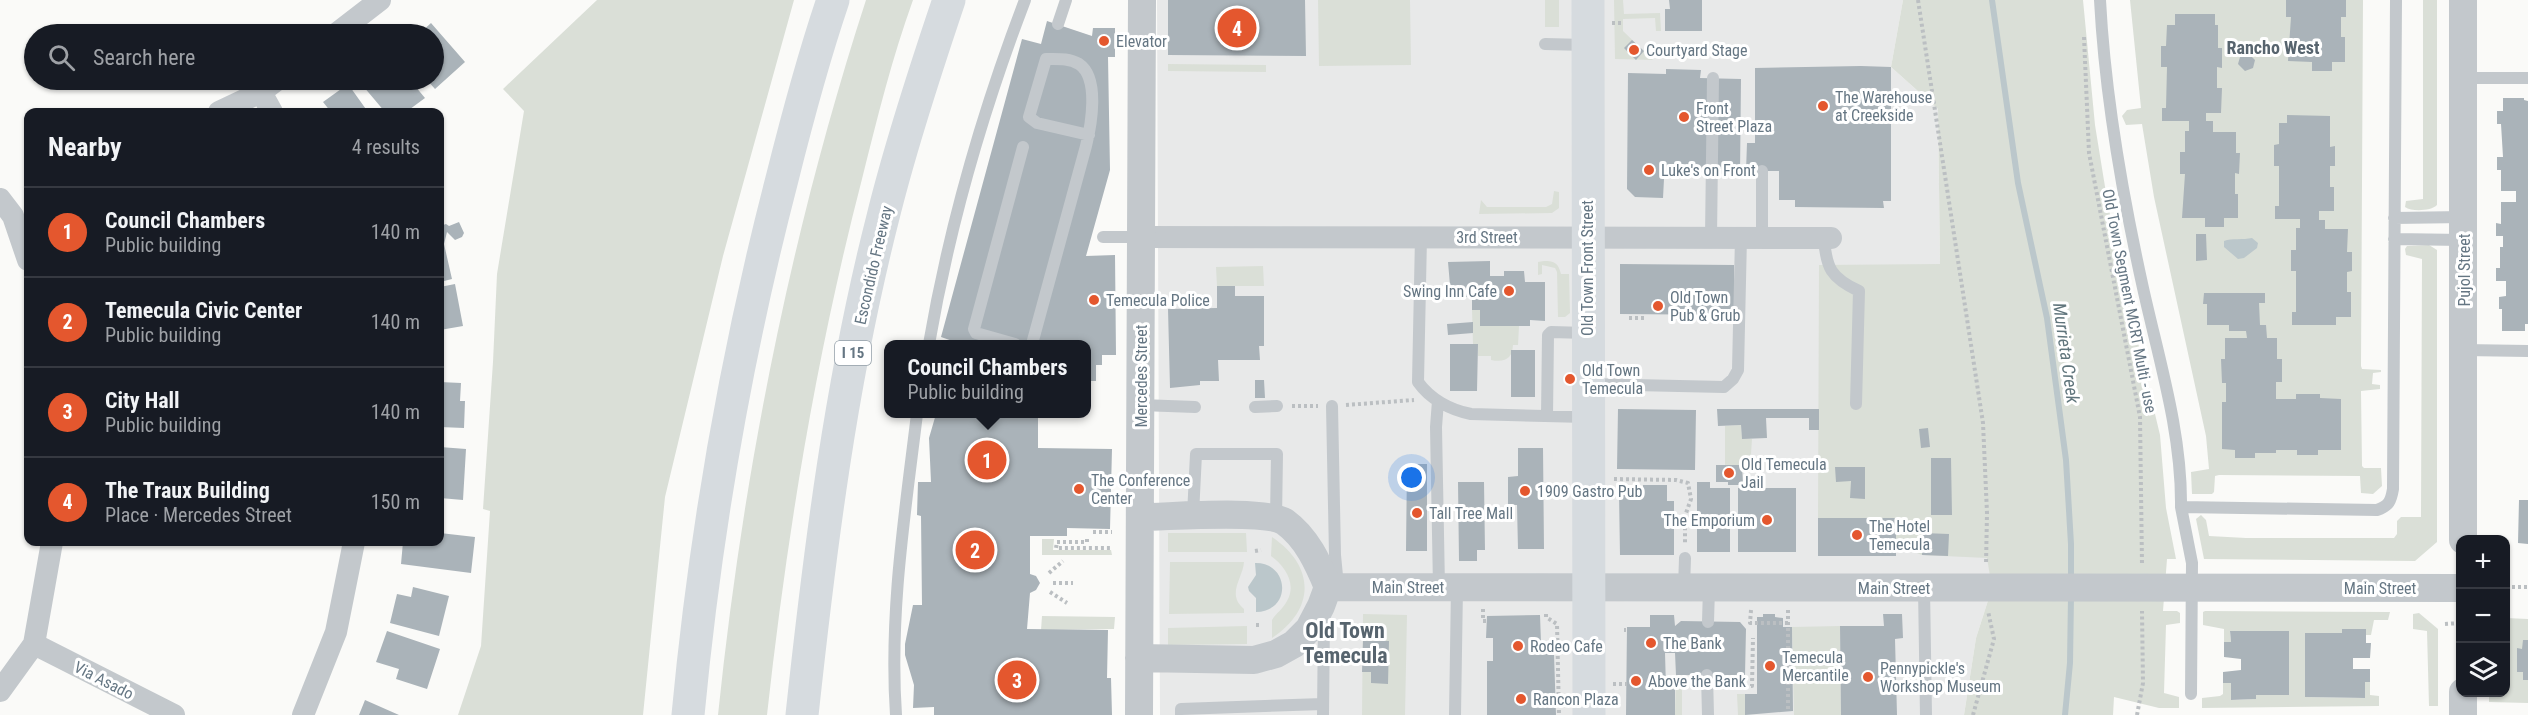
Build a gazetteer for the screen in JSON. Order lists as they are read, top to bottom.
{
  "streets": {
    "main road": ["Escondido Freeway", "Old Town Front Street", "I 15"],
    "street": [
      "3rd Street",
      "Pujol Street",
      "Mercedes Street",
      "Main Street",
      "Via Asado"
    ],
    "path": ["Old Town Segment MCRT Multi - use"]
  },
  "crossings": [
    ["3rd Street", "Old Town Front Street"],
    ["3rd Street", "Mercedes Street"],
    ["Old Town Front Street", "Main Street"]
  ],
  "districts": ["Rancho West", "Old Town Temecula"],
  "water": ["Murrieta Creek"],
  "places": [
    "Elevator",
    "Courtyard Stage",
    "The Warehouse at Creekside",
    "Front Street Plaza",
    "Luke's on Front",
    "Swing Inn Cafe",
    "Temecula Police",
    "Old Town Pub & Grub",
    "Old Town Temecula",
    "Old Temecula Jail",
    "The Conference Center",
    "1909 Gastro Pub",
    "Tall Tree Mall",
    "The Emporium",
    "The Hotel Temecula",
    "The Bank",
    "Rodeo Cafe",
    "Temecula Mercantile",
    "Pennypickle's Workshop Museum",
    "Above the Bank",
    "Rancon Plaza"
  ],
  "page": {
    "pins": [
      "4",
      "1",
      "2",
      "3"
    ],
    "search": "Search here",
    "heading": ["Nearby", "4 results"],
    "list": [
      {
        "mark": "1",
        "name": "Council Chambers",
        "note": "Public building",
        "value": "140 m"
      },
      {
        "mark": "2",
        "name": "Temecula Civic Center",
        "note": "Public building",
        "value": "140 m"
      },
      {
        "mark": "3",
        "name": "City Hall",
        "note": "Public building",
        "value": "140 m"
      },
      {
        "mark": "4",
        "name": "The Traux Building",
        "note": "Place · Mercedes Street",
        "value": "150 m"
      }
    ],
    "popup": ["Council Chambers", "Public building"],
    "map_buttons": ["+", "−"]
  }
}
